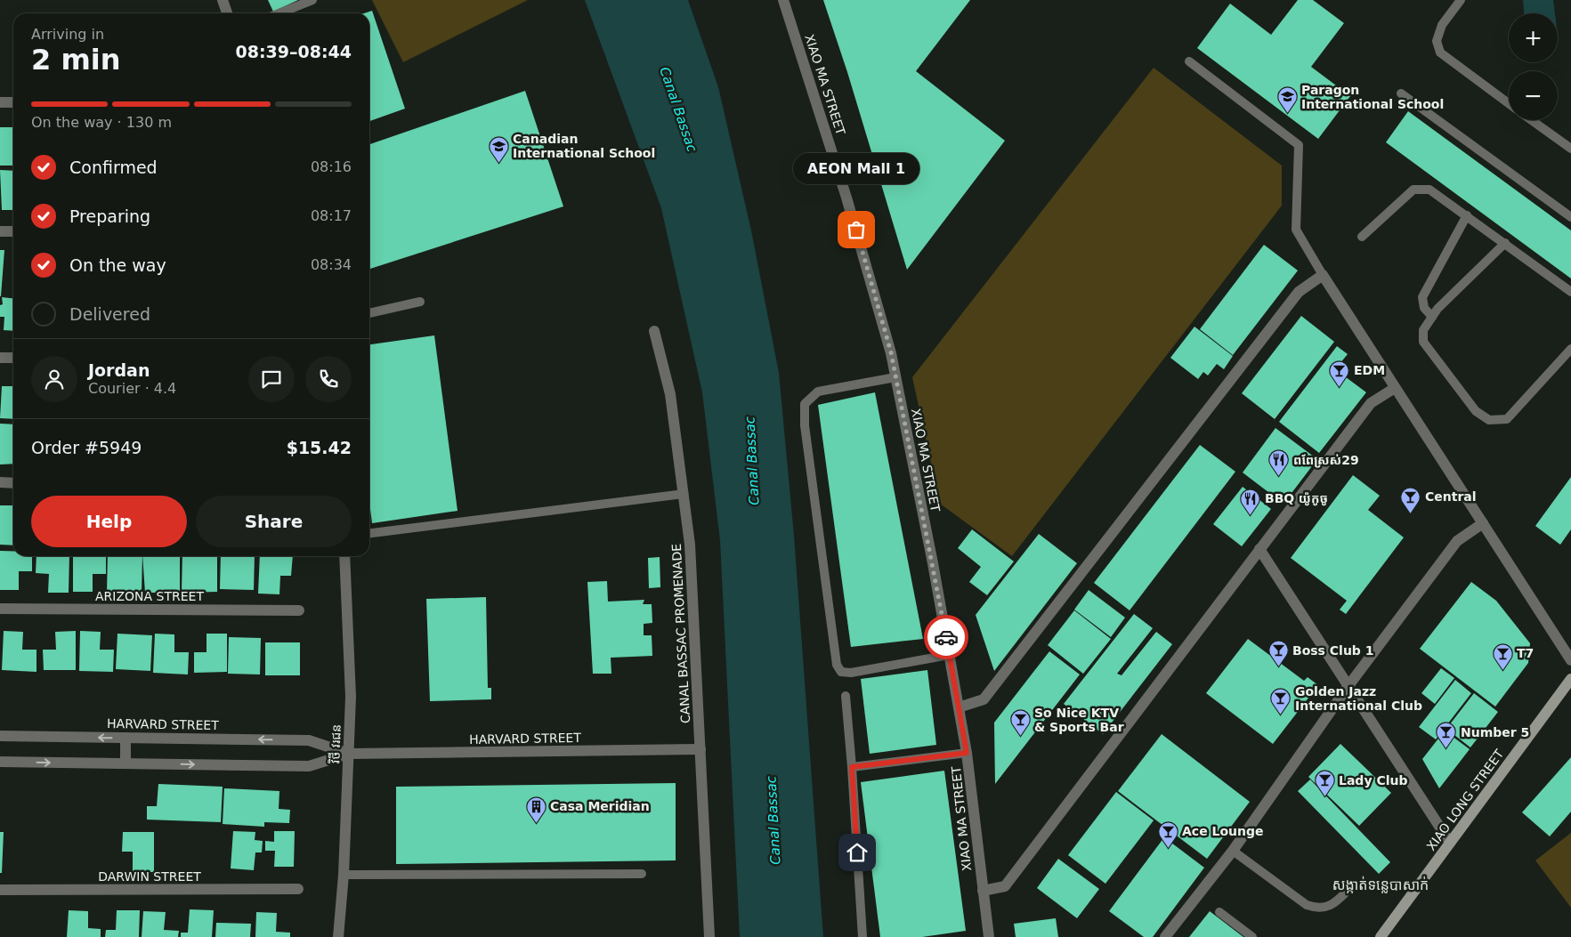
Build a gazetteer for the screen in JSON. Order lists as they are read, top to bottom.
{
  "streets": {
    "main road": ["XIAO LONG STREET"],
    "street": [
      "XIAO MA STREET",
      "ARIZONA STREET",
      "CANAL BASSAC PROMENADE",
      "HARVARD STREET",
      "វិថី វរជន",
      "DARWIN STREET"
    ]
  },
  "crossings": [
    ["CANAL BASSAC PROMENADE", "HARVARD STREET"],
    ["HARVARD STREET", "វិថី វរជន"]
  ],
  "districts": ["សង្កាត់ទន្លេបាសាក់"],
  "water": ["Canal Bassac"],
  "places": {
    "school or university": ["Paragon International School", "Canadian International School"],
    "other": ["AEON Mall 1"],
    "bar": [
      "EDM",
      "Central",
      "Boss Club 1",
      "T7",
      "Golden Jazz International Club",
      "So Nice KTV & Sports Bar",
      "Number 5",
      "Lady Club",
      "Ace Lounge"
    ],
    "restaurant": ["ពពែស្រស់29", "BBQ យ៉ូកូចូ"],
    "building": ["Casa Meridian"]
  },
  "page": {
    "map_buttons": ["+", "−"],
    "heading": ["2 min", "Arriving in", "08:39–08:44"],
    "panel": [
      "Jordan",
      "Courier · 4.4",
      "Order #5949",
      "$15.42"
    ],
    "bar": "On the way · 130 m",
    "list": [
      ["Confirmed", "08:16"],
      ["Preparing", "08:17"],
      ["On the way", "08:34"],
      "Delivered"
    ],
    "bubble": "AEON Mall 1",
    "buttons": ["Help", "Share"]
  }
}
